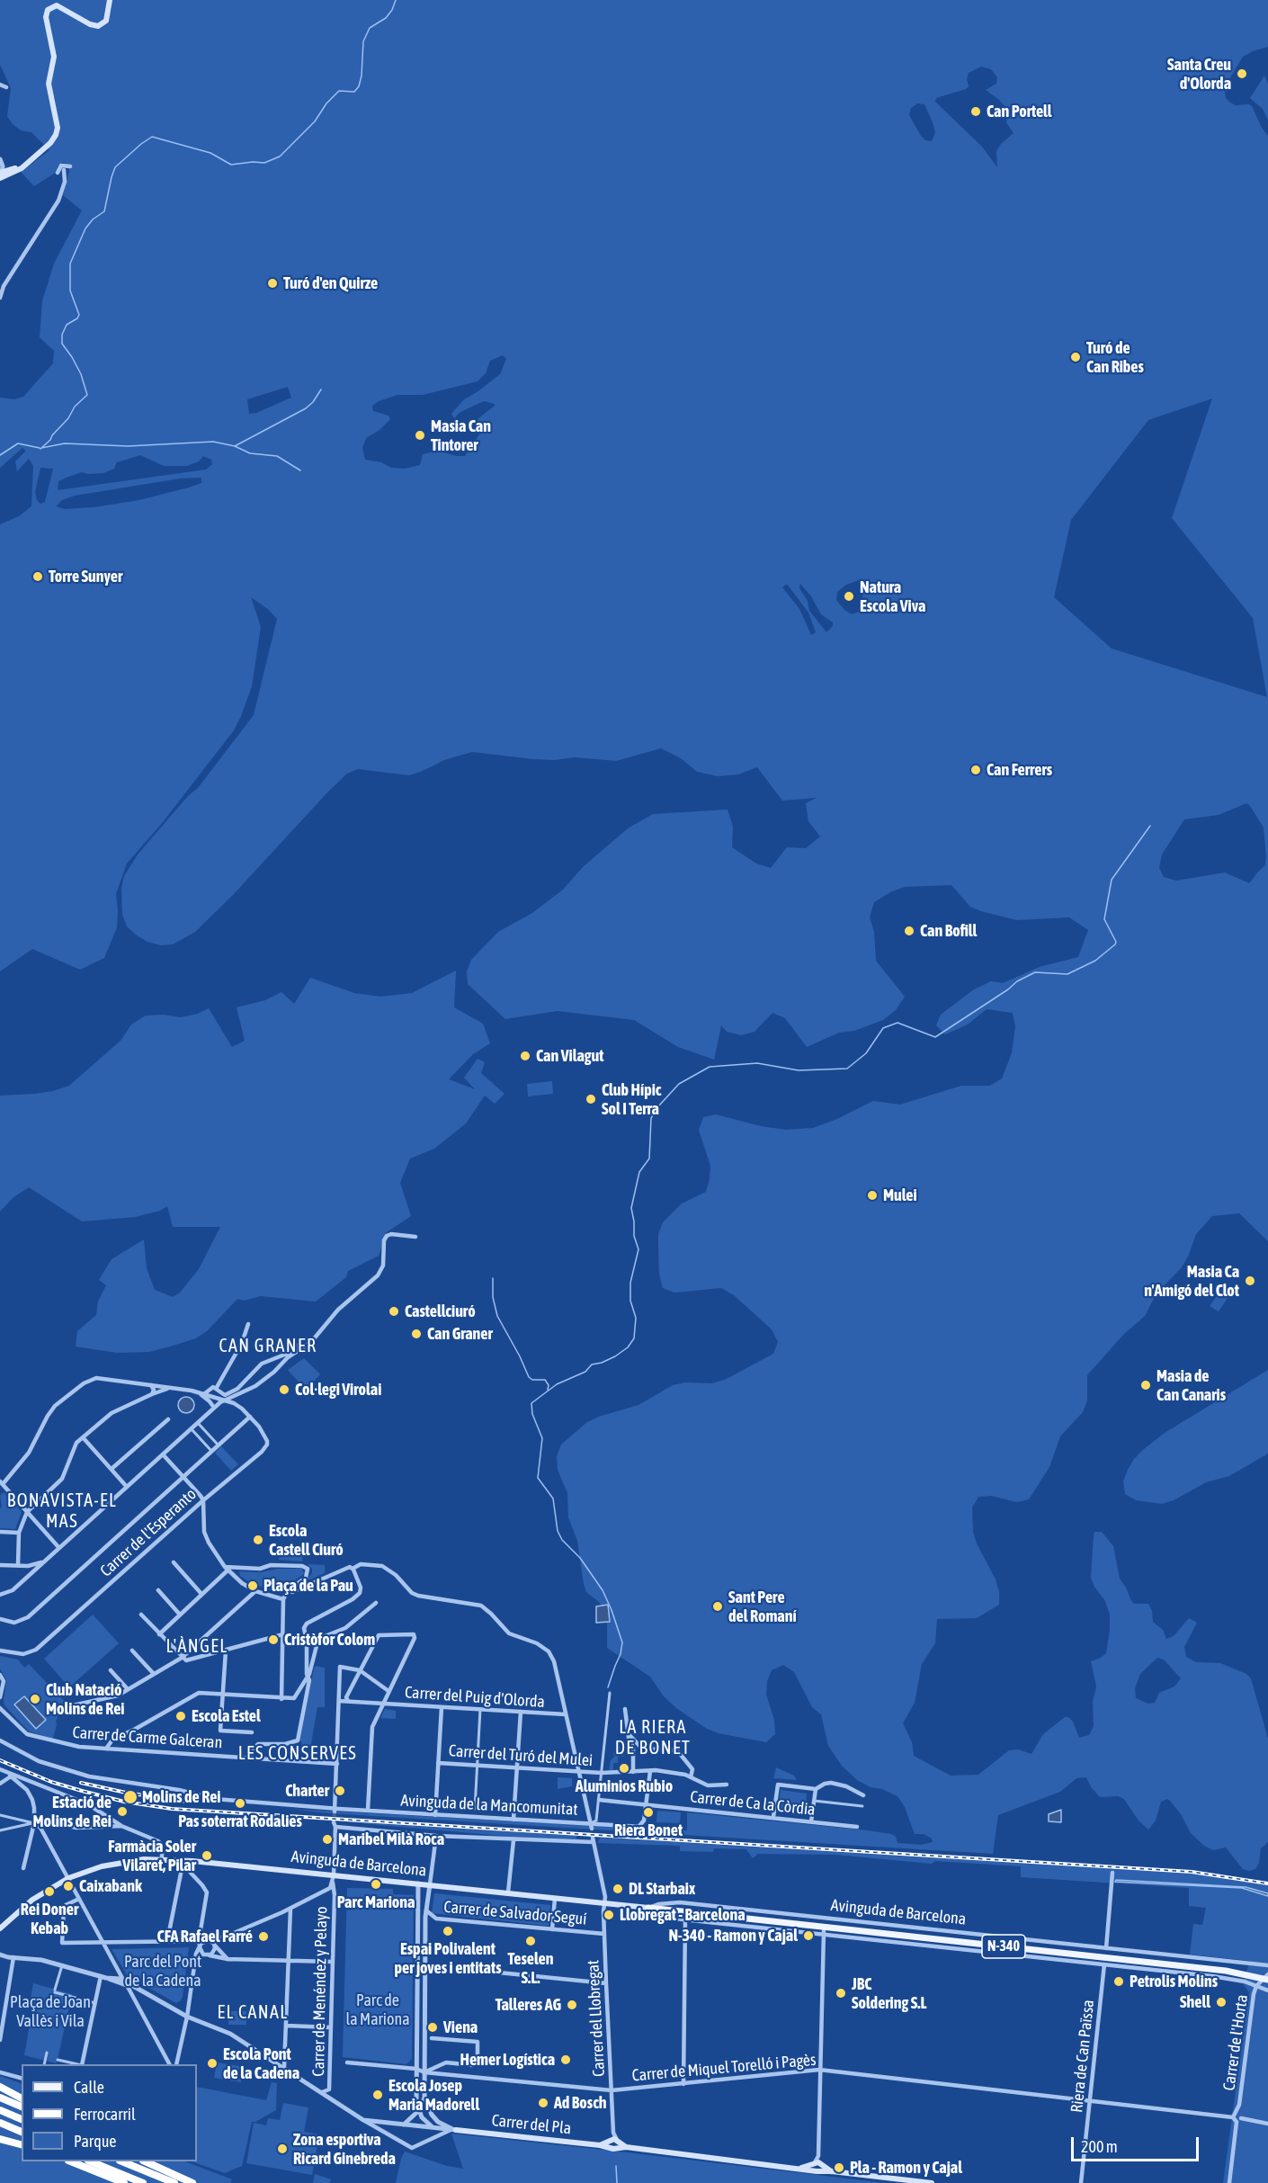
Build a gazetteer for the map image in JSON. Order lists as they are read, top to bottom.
{
  "streets": {
    "main road": ["Avinguda de Barcelona", "N-340", "Carrer del Pla"],
    "street": [
      "Carrer de l'Esperanto",
      "Carrer del Puig d'Olorda",
      "Carrer de Carme Galceran",
      "Carrer del Turó del Mulei",
      "Carrer de Ca la Còrdia",
      "Avinguda de la Mancomunitat",
      "Carrer de Salvador Seguí",
      "Carrer de Menéndez y Pelayo",
      "Carrer del Llobregat",
      "Carrer de l'Horta",
      "Riera de Can Païssa",
      "Carrer de Miquel Torelló i Pagès"
    ]
  },
  "crossings": [
    ["Carrer de Ca la Còrdia", "Avinguda de la Mancomunitat"],
    ["Avinguda de Barcelona", "N-340"],
    ["Avinguda de Barcelona", "Carrer de Menéndez y Pelayo"],
    ["Avinguda de Barcelona", "Carrer del Llobregat"],
    ["Avinguda de Barcelona", "Carrer de l'Horta"],
    ["Avinguda de Barcelona", "Riera de Can Païssa"],
    ["Carrer de Salvador Seguí", "Carrer del Llobregat"],
    ["Carrer del Llobregat", "Carrer de Miquel Torelló i Pagès"],
    ["Carrer del Llobregat", "Carrer del Pla"],
    ["Carrer de l'Horta", "Carrer de Miquel Torelló i Pagès"],
    ["Riera de Can Païssa", "Carrer de Miquel Torelló i Pagès"]
  ],
  "districts": [
    "CAN GRANER",
    "BONAVISTA-EL MAS",
    "L'ÀNGEL",
    "LA RIERA DE BONET",
    "LES CONSERVES",
    "EL CANAL"
  ],
  "parks": ["Parc del Pont de la Cadena", "Parc de la Mariona", "Plaça de Joan Vallès i Vila"],
  "places": [
    "Santa Creu d'Olorda",
    "Can Portell",
    "Turó d'en Quirze",
    "Turó de Can Ribes",
    "Masia Can Tintorer",
    "Torre Sunyer",
    "Natura Escola Viva",
    "Can Ferrers",
    "Can Bofill",
    "Can Vilagut",
    "Club Hípic Sol I Terra",
    "Mulei",
    "Masia Ca n'Amigó del Clot",
    "Castellciuró",
    "Can Graner",
    "Masia de Can Canaris",
    "Col·legi Virolai",
    "Escola Castell Ciuró",
    "Plaça de la Pau",
    "Sant Pere del Romaní",
    "Cristòfor Colom",
    "Club Natació Molins de Rei",
    "Escola Estel",
    "Aluminios Rubio",
    "Charter",
    "Molins de Rei",
    "Pas soterrat Rodalies",
    "Estació de Molins de Rei",
    "Riera Bonet",
    "Maribel Milà Roca",
    "Farmàcia Soler Vilaret, Pilar",
    "Parc Mariona",
    "Caixabank",
    "DL Starbaix",
    "Rei Doner Kebab",
    "Llobregat - Barcelona",
    "Espai Polivalent per joves i entitats",
    "N-340 - Ramon y Cajal",
    "CFA Rafael Farré",
    "Teselen S.L.",
    "Petrolis Molins",
    "JBC Soldering S.L",
    "Shell",
    "Talleres AG",
    "Viena",
    "Hemer Logística",
    "Escola Pont de la Cadena",
    "Escola Josep Maria Madorell",
    "Ad Bosch",
    "Zona esportiva Ricard Ginebreda",
    "Pla - Ramon y Cajal"
  ],
  "legend": ["Calle", "Ferrocarril", "Parque"],
  "scale_bar": "200 m"
}
